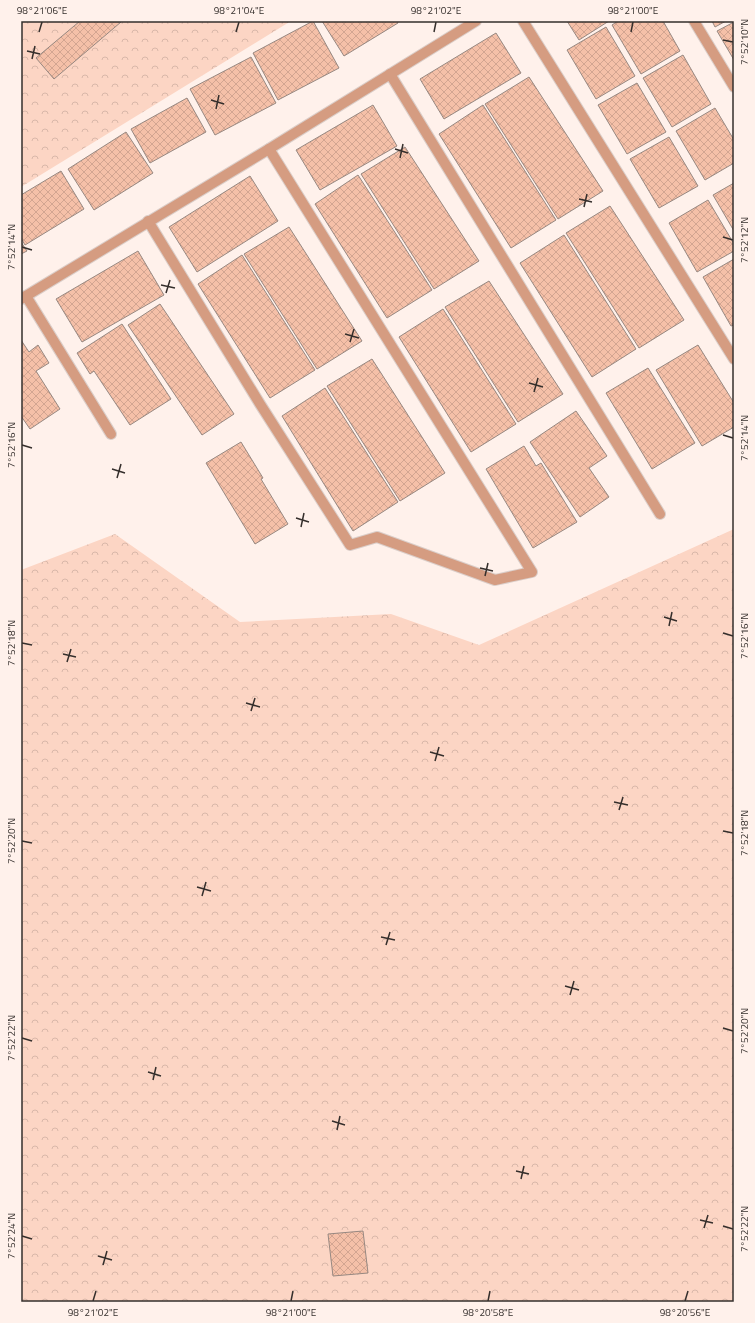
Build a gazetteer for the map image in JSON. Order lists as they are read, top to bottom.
{
  "coordinates": [
    "98°21'06\"E",
    "98°21'04\"E",
    "98°21'02\"E",
    "98°21'00\"E",
    "7°52'10\"N",
    "7°52'12\"N",
    "7°52'14\"N",
    "7°52'16\"N",
    "7°52'18\"N",
    "7°52'20\"N",
    "7°52'22\"N",
    "7°52'24\"N",
    "98°20'58\"E",
    "98°20'56\"E"
  ]
}
